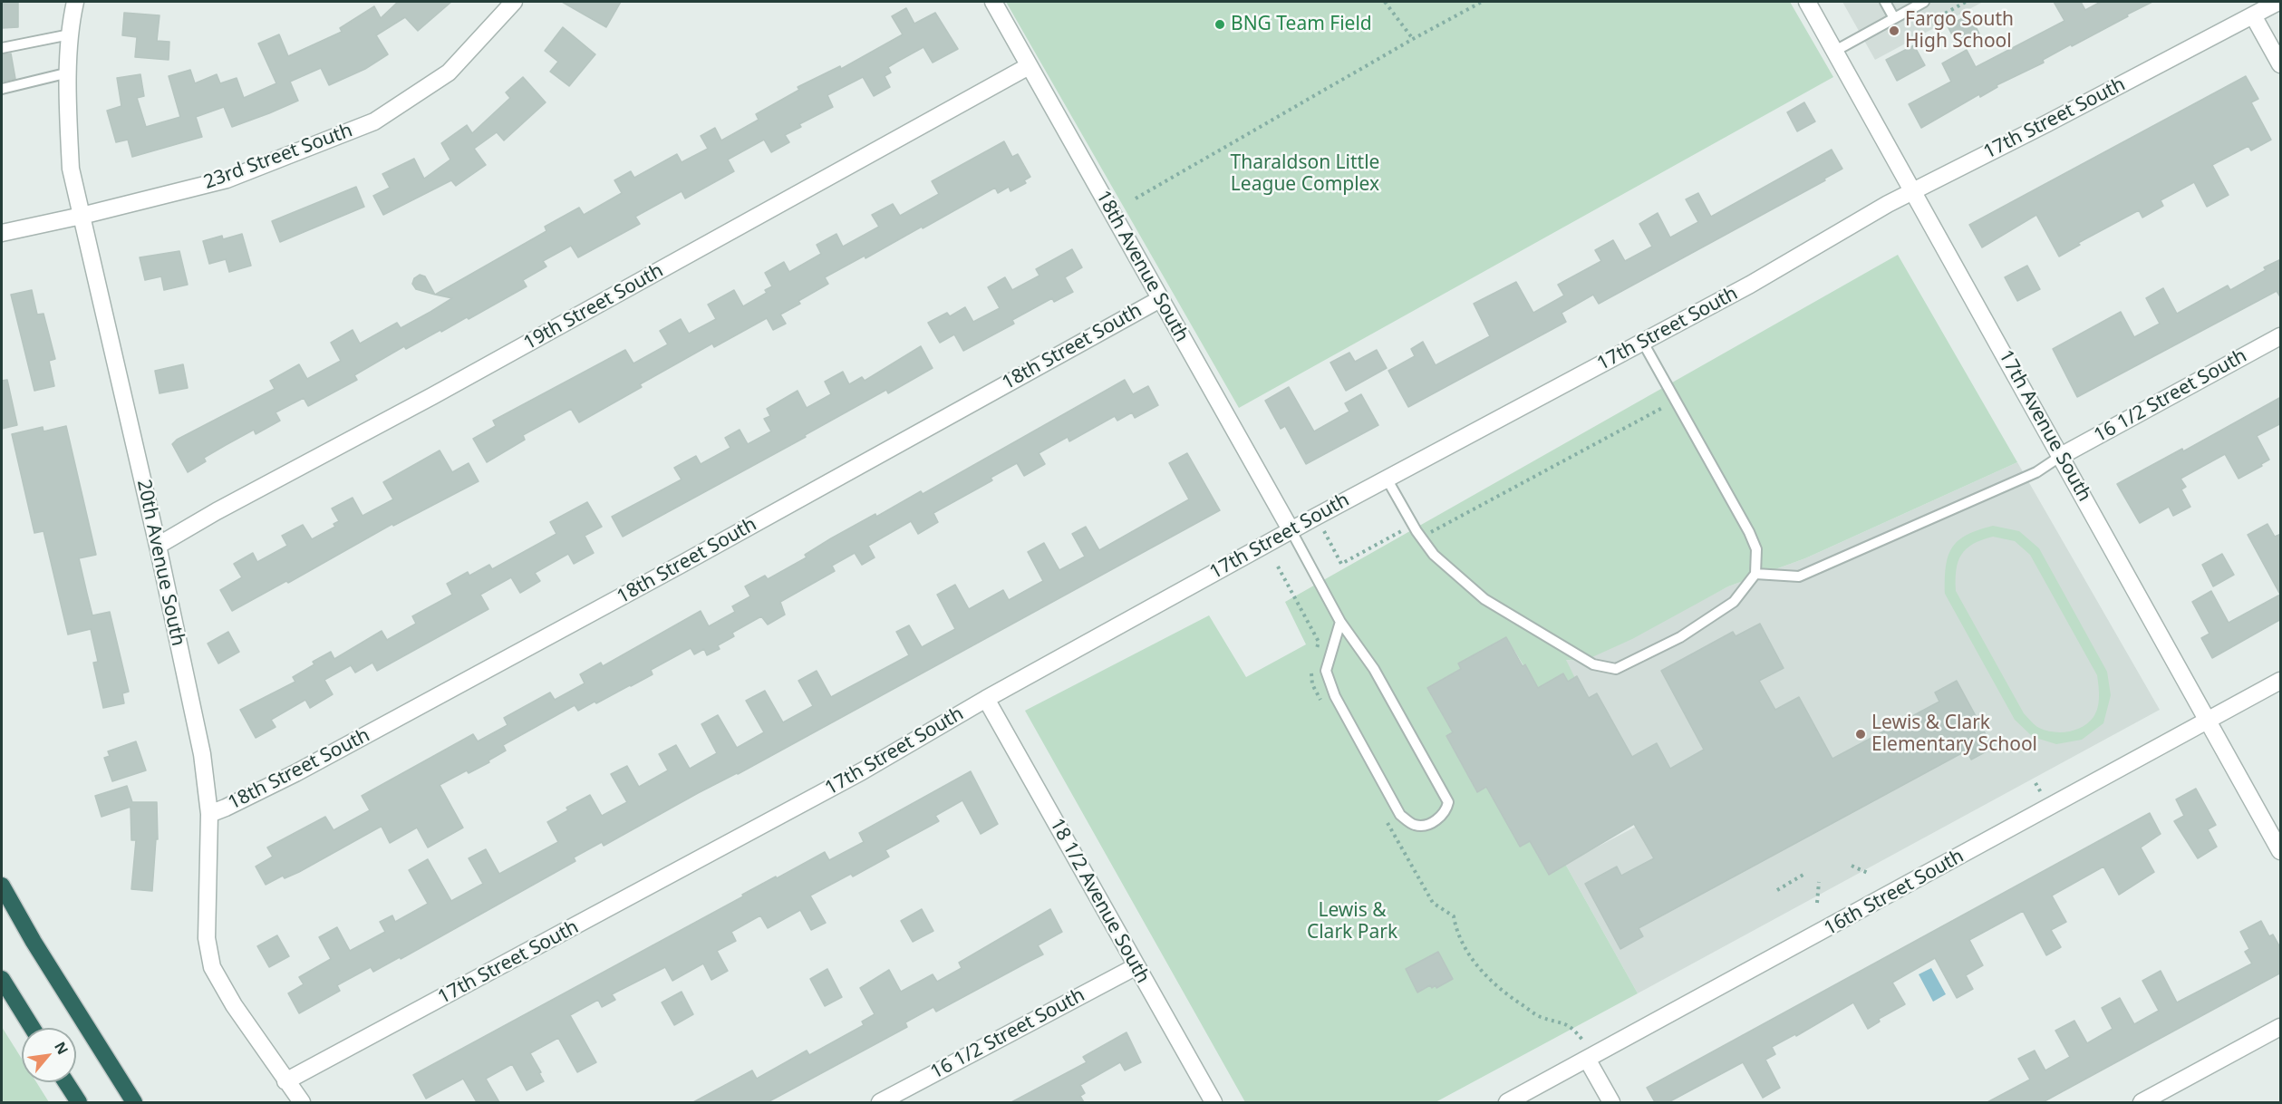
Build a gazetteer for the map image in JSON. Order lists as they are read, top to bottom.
{
  "streets": {
    "street": [
      "17th Street South",
      "23rd Street South",
      "18th Avenue South",
      "19th Street South",
      "18th Street South",
      "16 1/2 Street South",
      "17th Avenue South",
      "20th Avenue South",
      "16th Street South",
      "18 1/2 Avenue South"
    ]
  },
  "crossings": [
    ["17th Street South", "18th Avenue South"],
    ["17th Street South", "17th Avenue South"],
    ["17th Street South", "20th Avenue South"],
    ["17th Street South", "18 1/2 Avenue South"],
    ["23rd Street South", "20th Avenue South"],
    ["18th Avenue South", "19th Street South"],
    ["18th Avenue South", "18th Street South"],
    ["19th Street South", "20th Avenue South"],
    ["18th Street South", "20th Avenue South"],
    ["16 1/2 Street South", "17th Avenue South"],
    ["16 1/2 Street South", "18 1/2 Avenue South"],
    ["17th Avenue South", "16th Street South"]
  ],
  "parks": ["Tharaldson Little League Complex", "Lewis & Clark Park"],
  "places": ["BNG Team Field", "Fargo South High School", "Lewis & Clark Elementary School"],
  "north": "top right"
}
